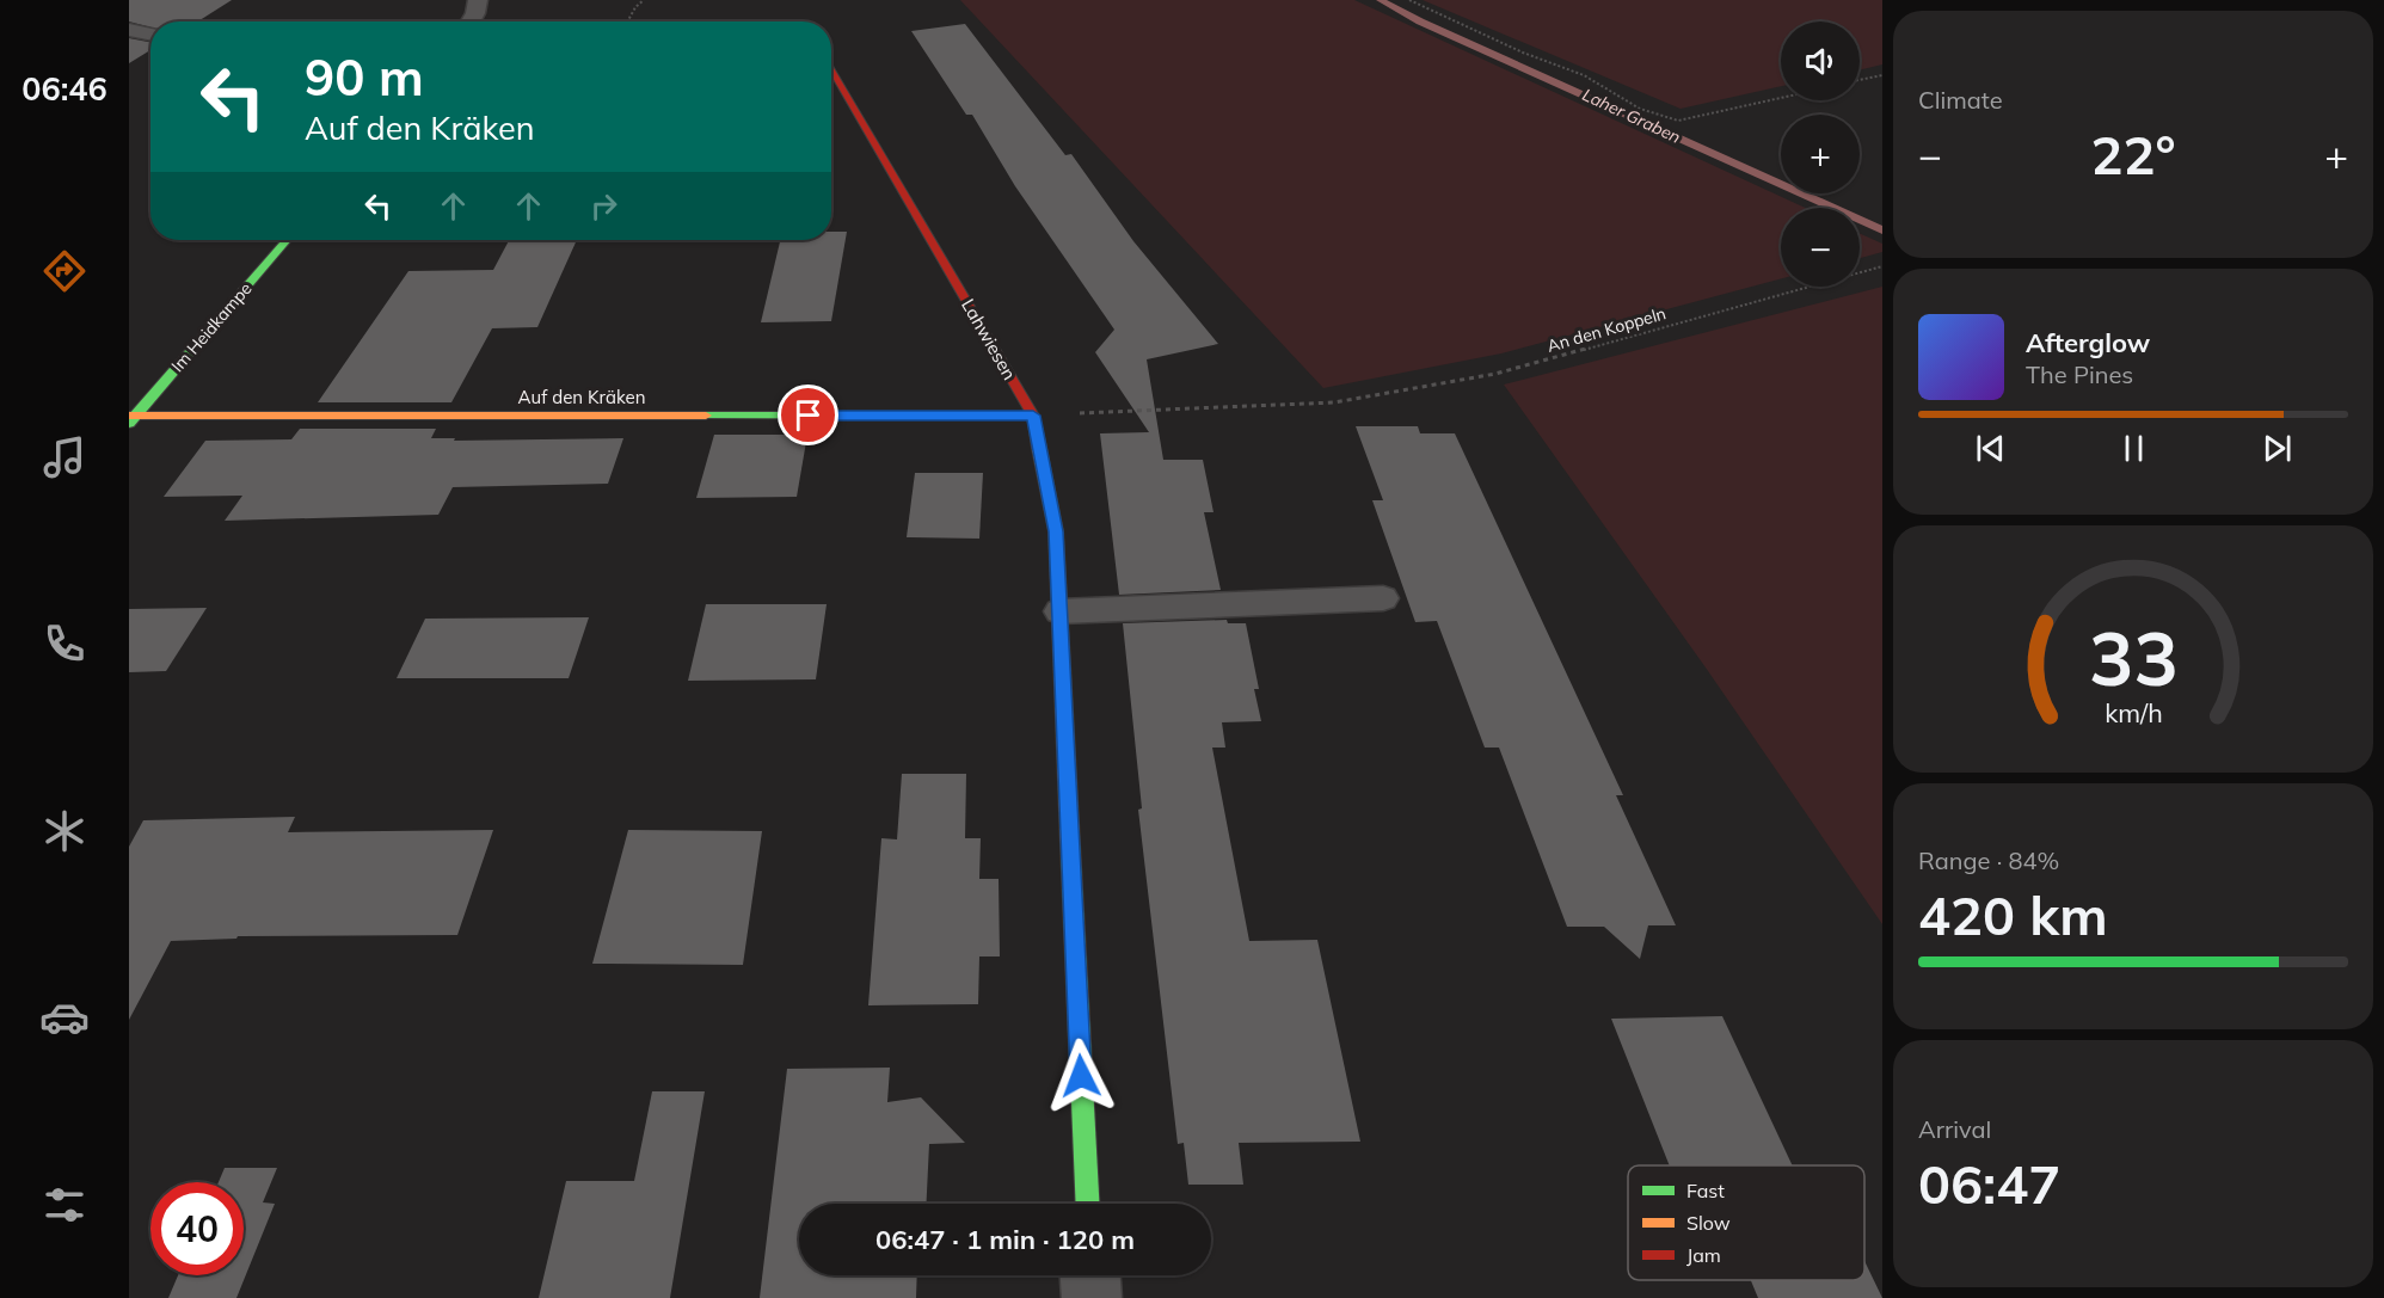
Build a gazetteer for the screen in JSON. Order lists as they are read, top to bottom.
{
  "streets": {
    "street": ["Im Heidkampe", "Lahwiesen", "Auf den Kräken"],
    "path": ["An den Koppeln"]
  },
  "crossings": [
    ["Im Heidkampe", "Auf den Kräken"],
    ["An den Koppeln", "Lahwiesen"],
    ["An den Koppeln", "Auf den Kräken"],
    ["Lahwiesen", "Auf den Kräken"]
  ],
  "water": ["Laher Graben"],
  "legend": ["Fast", "Slow", "Jam"],
  "page": {
    "tabs": "06:46",
    "tile": [
      "Climate",
      ["Range · 84%", "420 km"],
      ["Arrival", "06:47"]
    ],
    "map_buttons": ["+", "−"],
    "turn": ["90 m", "Auf den Kräken"],
    "heat": ["−", "22°", "+"],
    "song": ["Afterglow", "The Pines"],
    "limit": "40",
    "trip": "06:47 · 1 min · 120 m",
    "gauge": ["33", "km/h"]
  }
}
